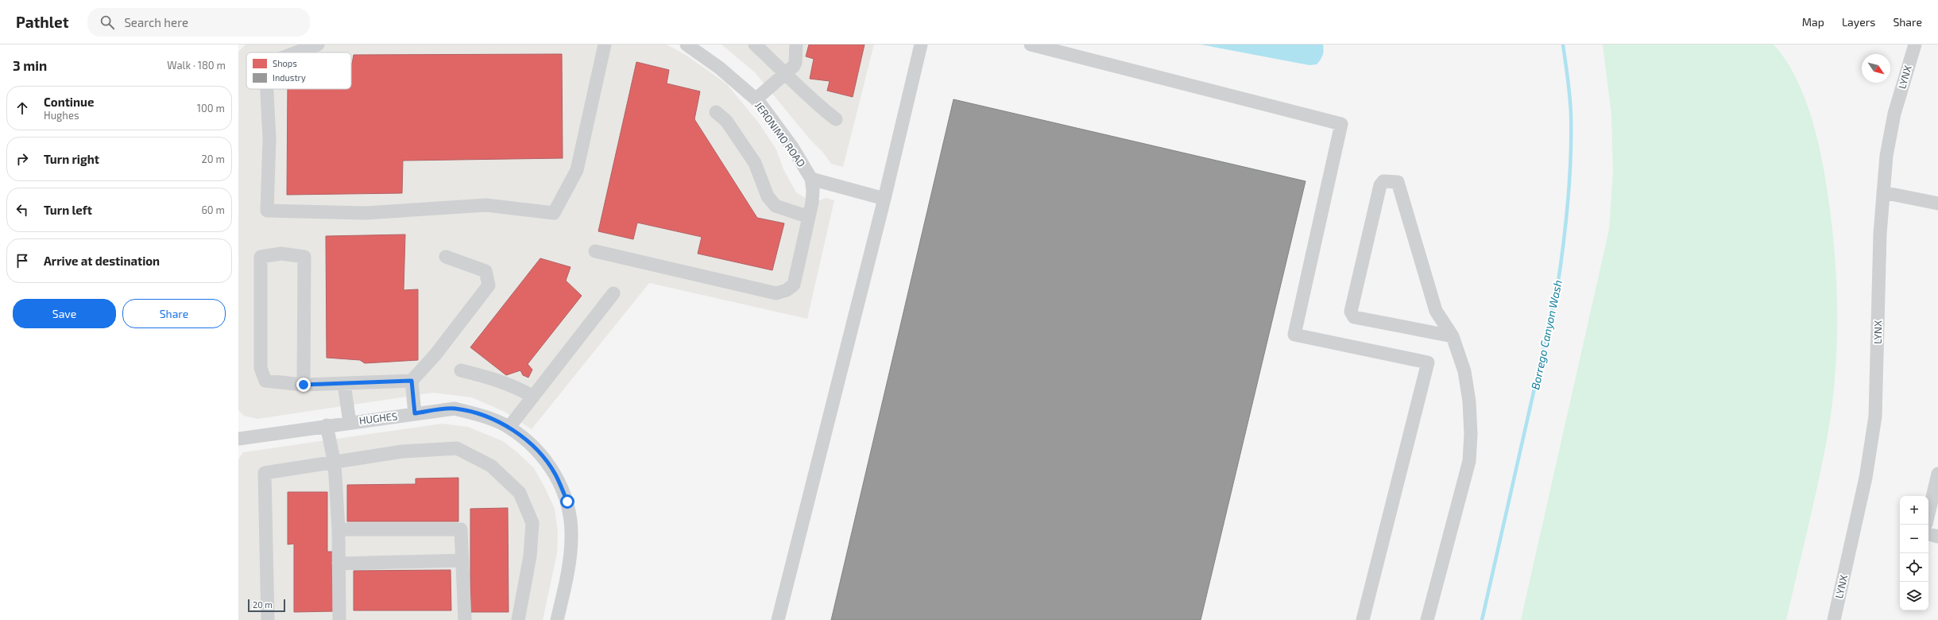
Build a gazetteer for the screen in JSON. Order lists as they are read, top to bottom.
{
  "streets": {
    "street": ["LYNX", "JERONIMO ROAD", "HUGHES"]
  },
  "water": ["Borrego Canyon Wash"],
  "legend": ["Shops", "Industry"],
  "scale_bar": "20 m",
  "north": "bottom right",
  "page": {
    "header": "Pathlet",
    "search": "Search here",
    "nav": ["Map", "Layers", "Share"],
    "heading": ["3 min", "Walk · 180 m"],
    "list": [
      ["Continue", "Hughes", "100 m"],
      ["Turn right", "20 m"],
      ["Turn left", "60 m"],
      "Arrive at destination"
    ],
    "buttons": ["Save", "Share"],
    "map_buttons": ["+", "−"],
    "scale": "20 m"
  }
}
